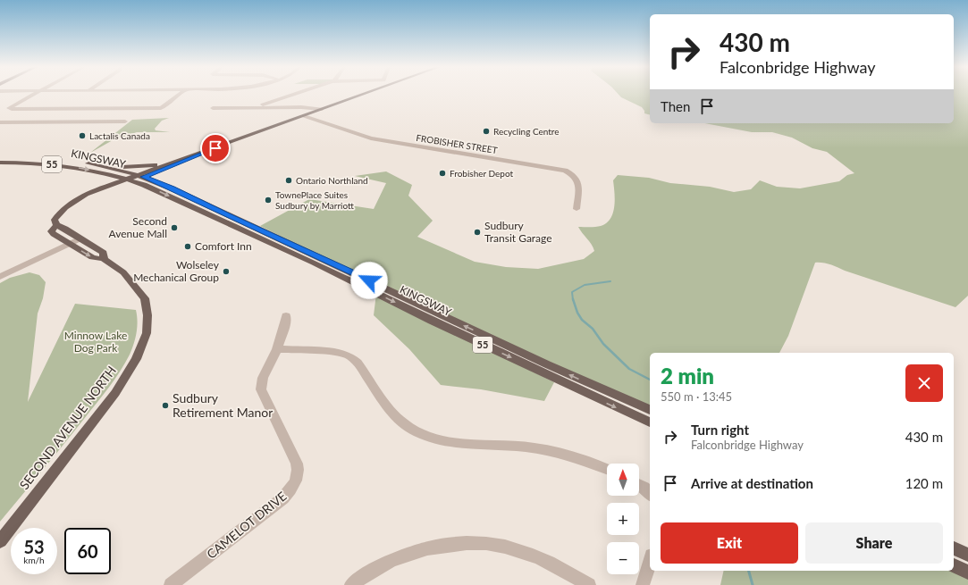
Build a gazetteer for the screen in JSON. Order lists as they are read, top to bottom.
{
  "streets": {
    "main road": ["KINGSWAY", "55", "SECOND AVENUE NORTH"],
    "street": ["FROBISHER STREET", "CAMELOT DRIVE"]
  },
  "parks": ["Minnow Lake Dog Park"],
  "places": [
    "Recycling Centre",
    "Lactalis Canada",
    "Frobisher Depot",
    "Ontario Northland",
    "TownePlace Suites Sudbury by Marriott",
    "Second Avenue Mall",
    "Sudbury Transit Garage",
    "Comfort Inn",
    "Wolseley Mechanical Group",
    "Sudbury Retirement Manor"
  ],
  "north": "top",
  "page": {
    "turn": ["430 m", "Falconbridge Highway"],
    "then": "Then",
    "heading": ["2 min", "550 m · 13:45"],
    "list": [
      {
        "name": "Turn right",
        "note": "Falconbridge Highway",
        "value": "430 m"
      },
      {
        "name": "Arrive at destination",
        "value": "120 m"
      }
    ],
    "map_buttons": ["+", "−"],
    "buttons": ["Exit", "Share"],
    "speed": "53 km/h",
    "limit": "60"
  }
}
